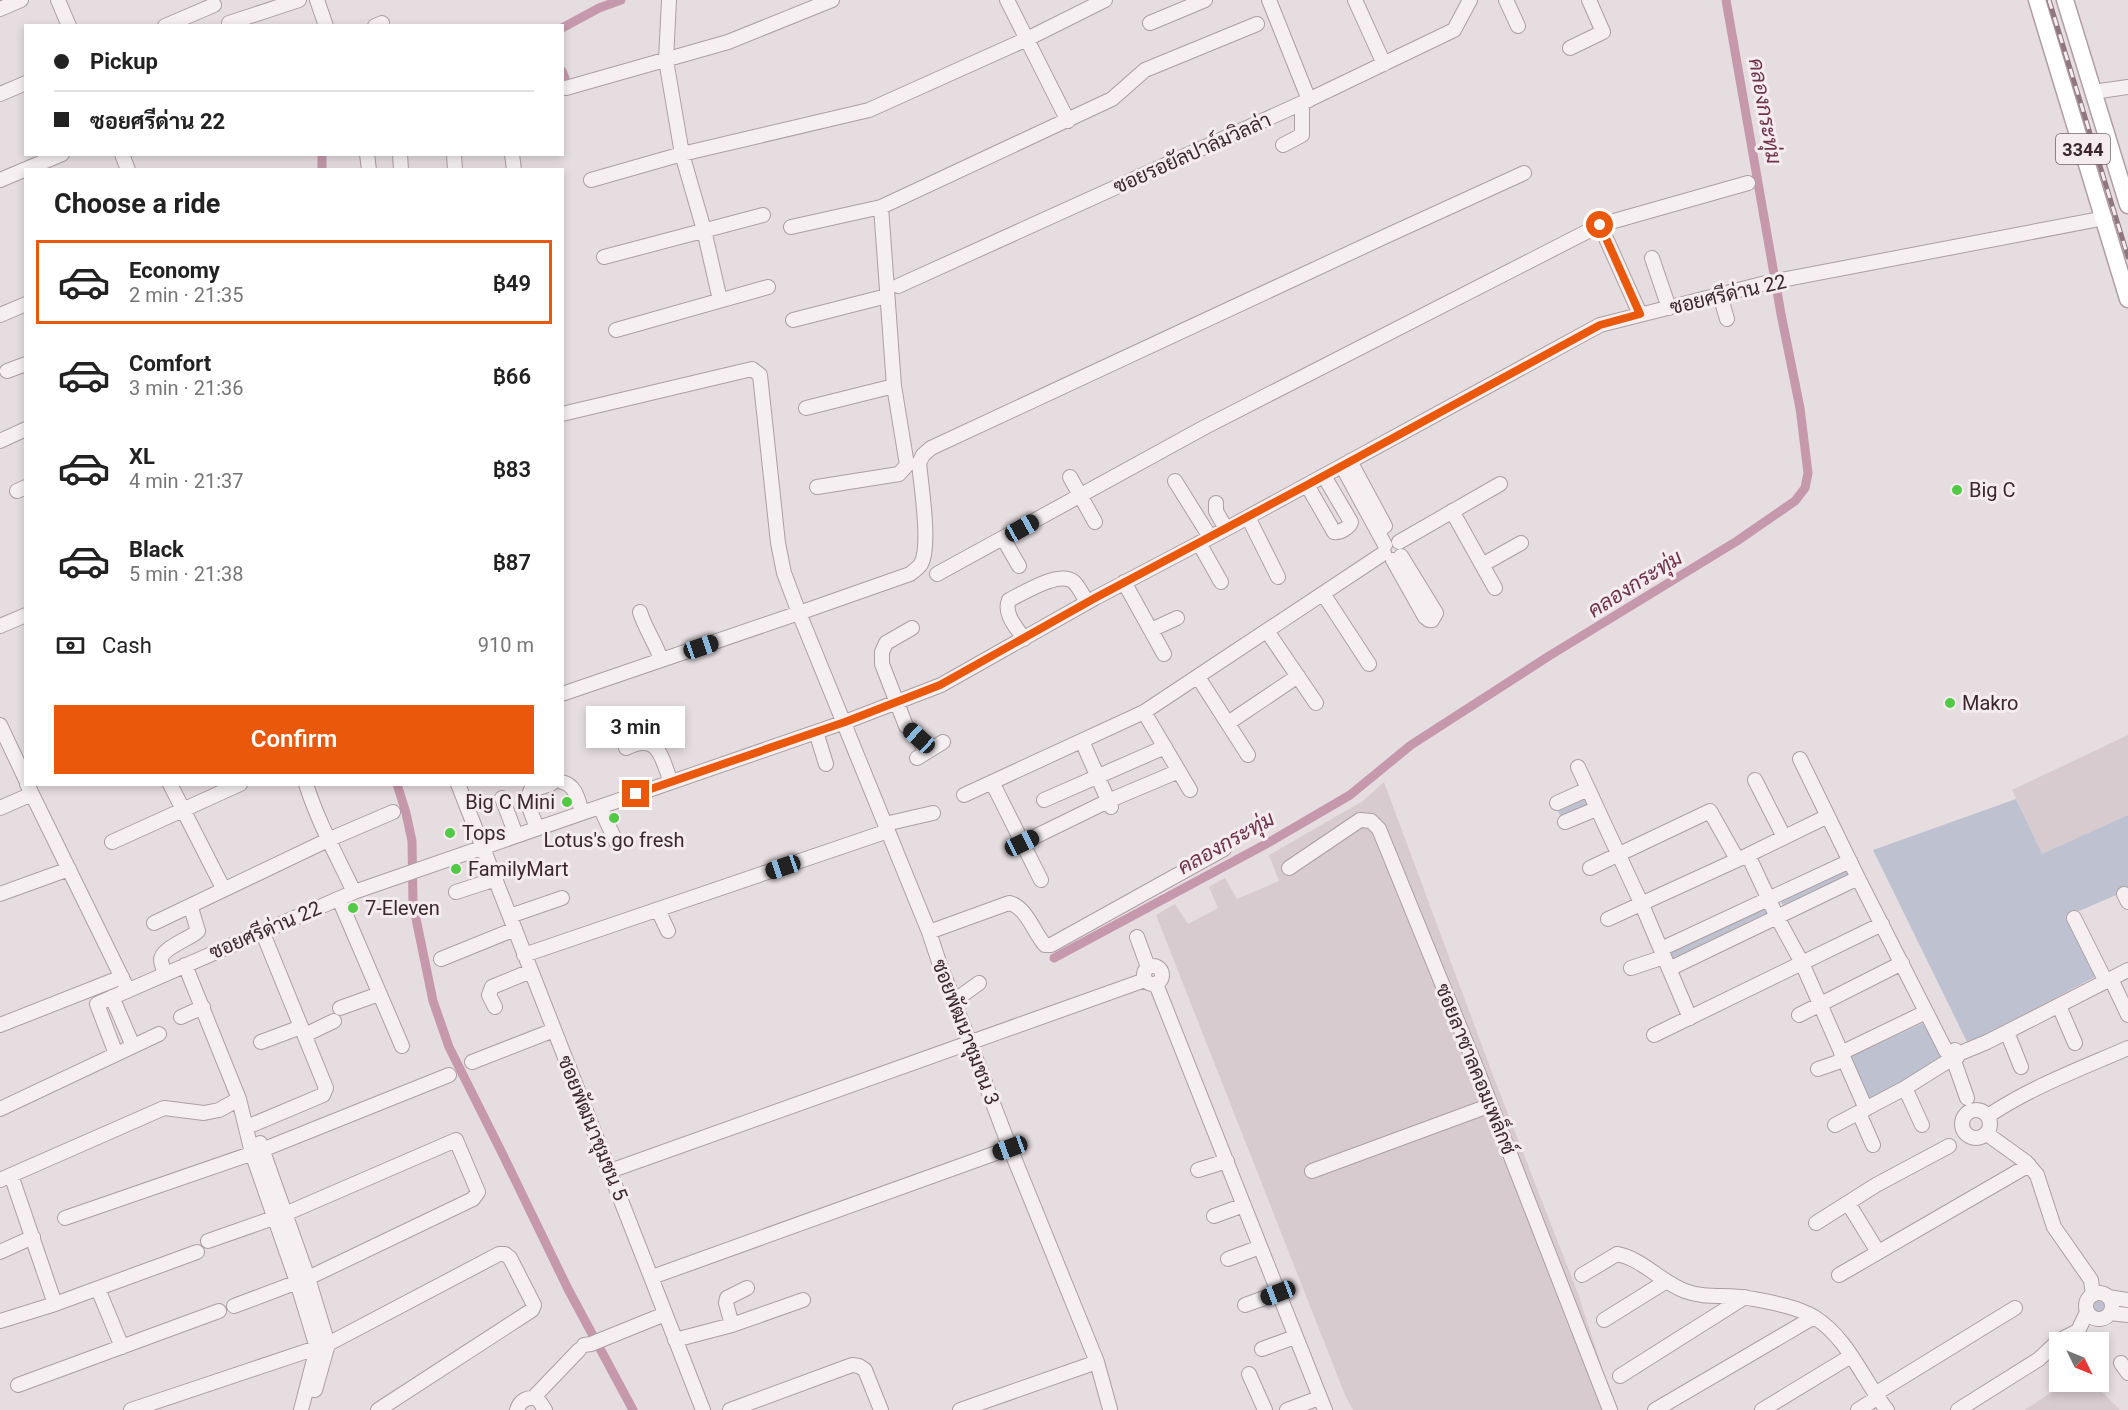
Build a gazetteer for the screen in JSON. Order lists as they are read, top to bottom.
{
  "streets": {
    "main road": ["3344"],
    "street": [
      "ซอยรอยัลปาล์มวิลล่า",
      "ซอยศรีด่าน 22",
      "ซอยพัฒนาชุมชน 3",
      "ซอยลาซาลคอมเพล็กซ์",
      "ซอยพัฒนาชุมชน 5"
    ]
  },
  "crossings": [
    ["3344", "ซอยศรีด่าน 22"],
    ["ซอยศรีด่าน 22", "ซอยพัฒนาชุมชน 3"],
    ["ซอยศรีด่าน 22", "ซอยพัฒนาชุมชน 5"]
  ],
  "water": ["คลองกระทุ่ม"],
  "places": [
    "Big C",
    "Makro",
    "Big C Mini",
    "Lotus's go fresh",
    "Tops",
    "FamilyMart",
    "7-Eleven"
  ],
  "north": "bottom right",
  "page": {
    "banner": ["Pickup", "ซอยศรีด่าน 22"],
    "heading": "Choose a ride",
    "list": [
      {
        "name": "Economy",
        "note": "2 min · 21:35",
        "value": "฿49"
      },
      {
        "name": "Comfort",
        "note": "3 min · 21:36",
        "value": "฿66"
      },
      {
        "name": "XL",
        "note": "4 min · 21:37",
        "value": "฿83"
      },
      {
        "name": "Black",
        "note": "5 min · 21:38",
        "value": "฿87"
      }
    ],
    "pay": ["Cash", "910 m"],
    "buttons": "Confirm",
    "bubble": "3 min"
  }
}
